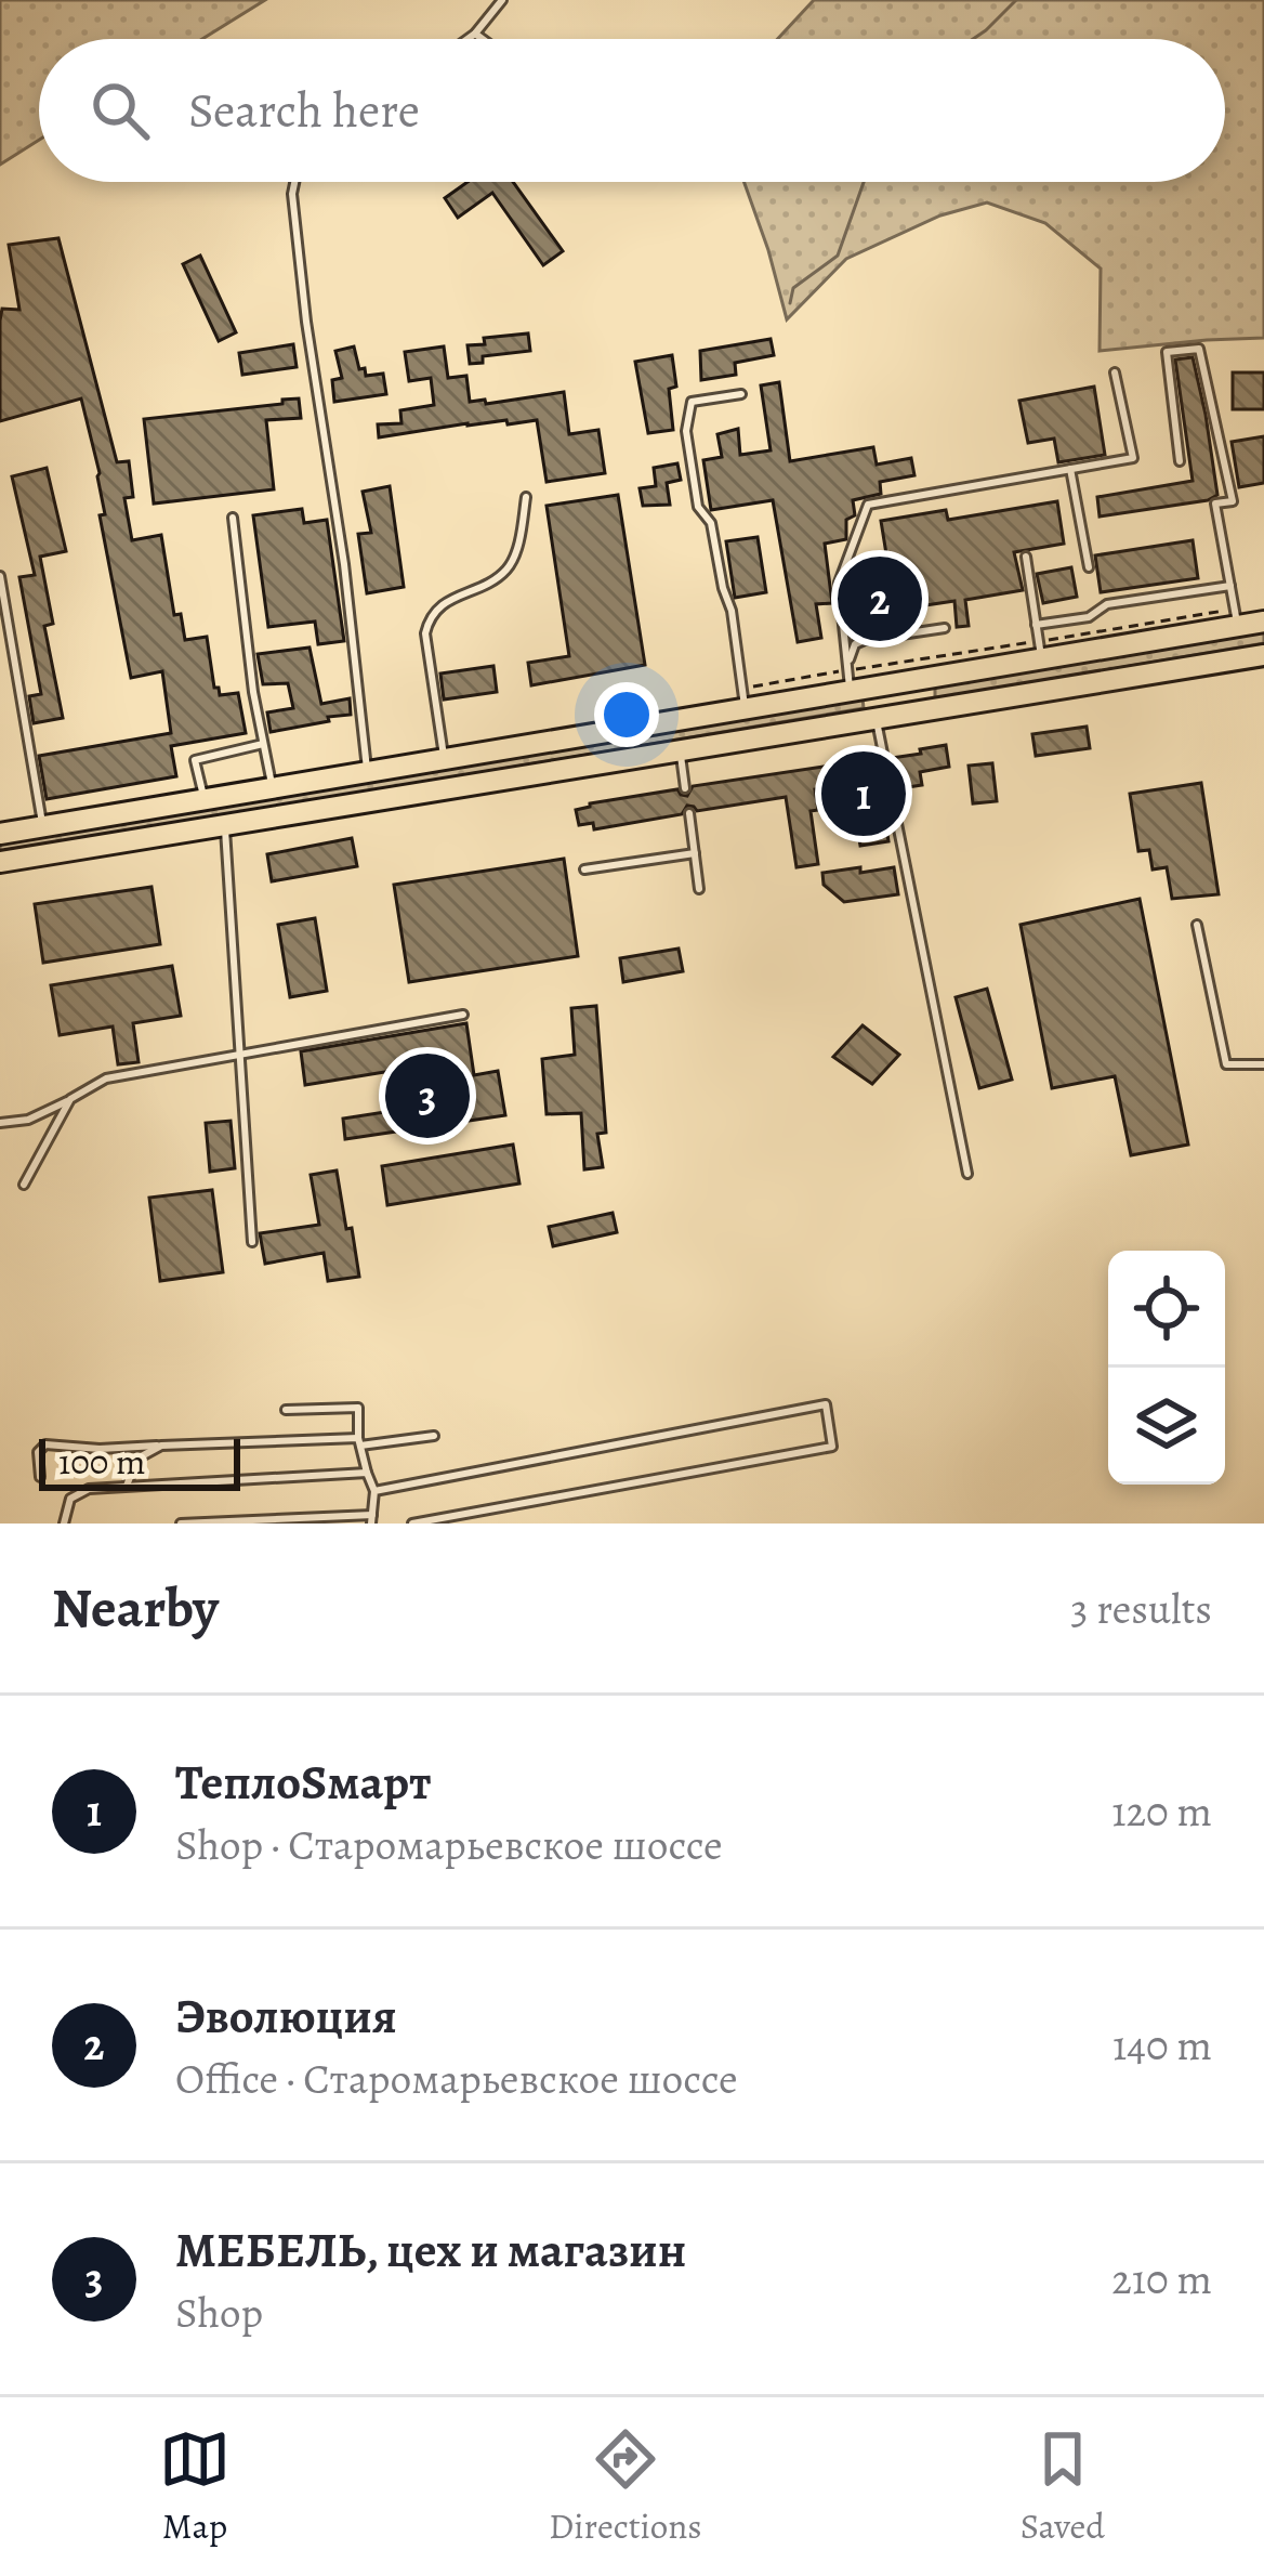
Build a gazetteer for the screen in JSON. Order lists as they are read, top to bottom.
{
  "scale_bar": "100 m",
  "page": {
    "search": "Search here",
    "pins": ["2", "1", "3"],
    "scale": "100 m",
    "heading": ["Nearby", "3 results"],
    "list": [
      {
        "mark": "1",
        "name": "ТеплоSмарт",
        "note": "Shop · Старомарьевское шоссе",
        "value": "120 m"
      },
      {
        "mark": "2",
        "name": "Эволюция",
        "note": "Office · Старомарьевское шоссе",
        "value": "140 m"
      },
      {
        "mark": "3",
        "name": "МЕБЕЛЬ, цех и магазин",
        "note": "Shop",
        "value": "210 m"
      }
    ],
    "nav": ["Map", "Directions", "Saved"]
  }
}
